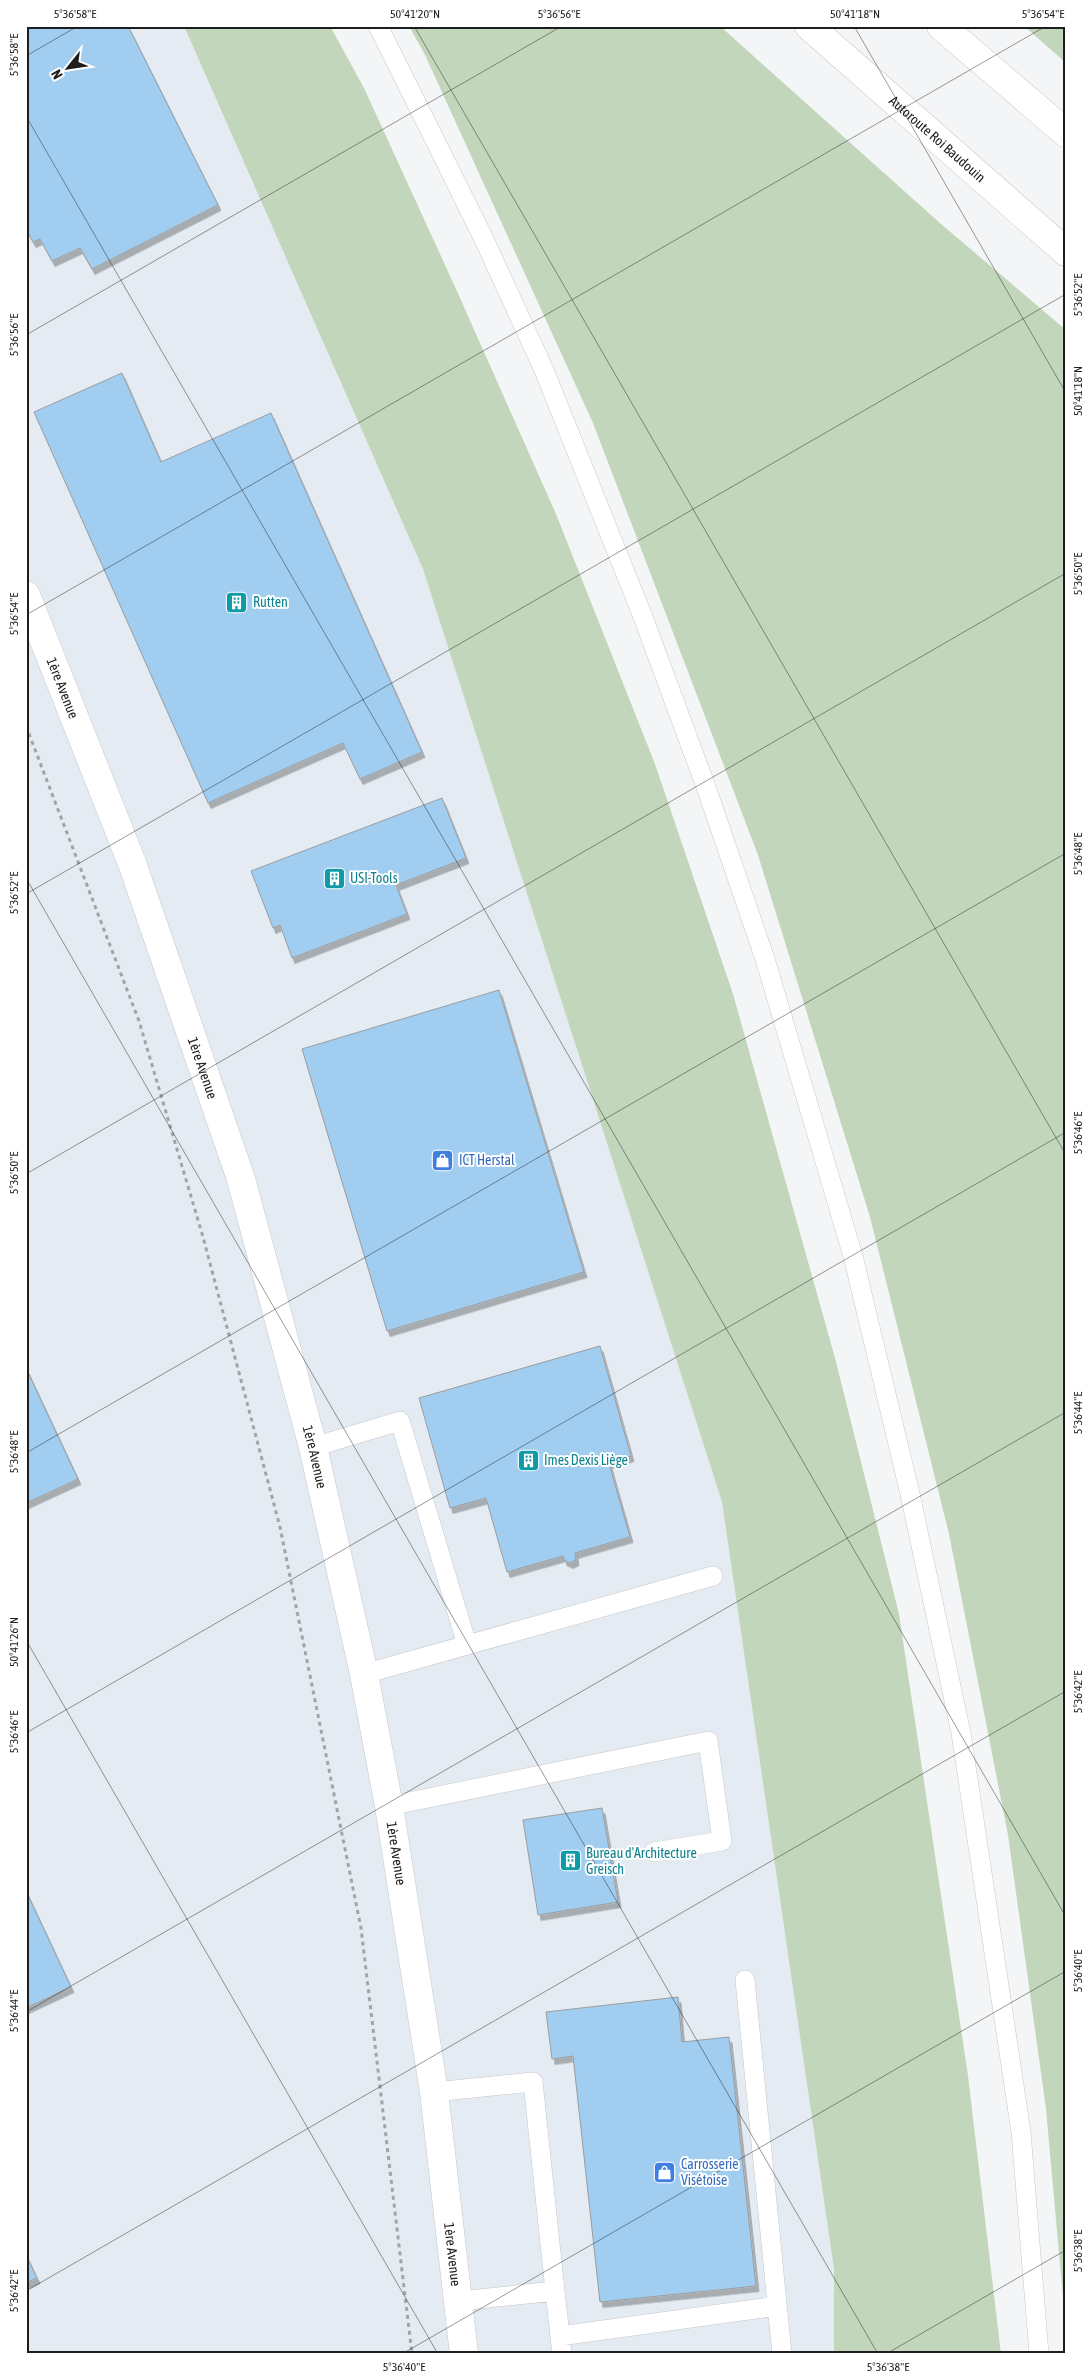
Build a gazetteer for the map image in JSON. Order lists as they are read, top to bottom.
{
  "streets": {
    "main road": ["Autoroute Roi Baudouin", "1ère Avenue"]
  },
  "places": {
    "building": [
      "Rutten",
      "USI-Tools",
      "Imes Dexis Liège",
      "Bureau d'Architecture Greisch"
    ],
    "shop": ["ICT Herstal", "Carrosserie Visétoise"]
  },
  "north": "bottom left",
  "coordinates": [
    "5°36'58\"E",
    "50°41'20\"N",
    "5°36'56\"E",
    "50°41'18\"N",
    "5°36'54\"E",
    "5°36'52\"E",
    "5°36'50\"E",
    "5°36'48\"E",
    "5°36'46\"E",
    "5°36'44\"E",
    "50°41'26\"N",
    "5°36'42\"E",
    "5°36'40\"E",
    "5°36'38\"E"
  ]
}
